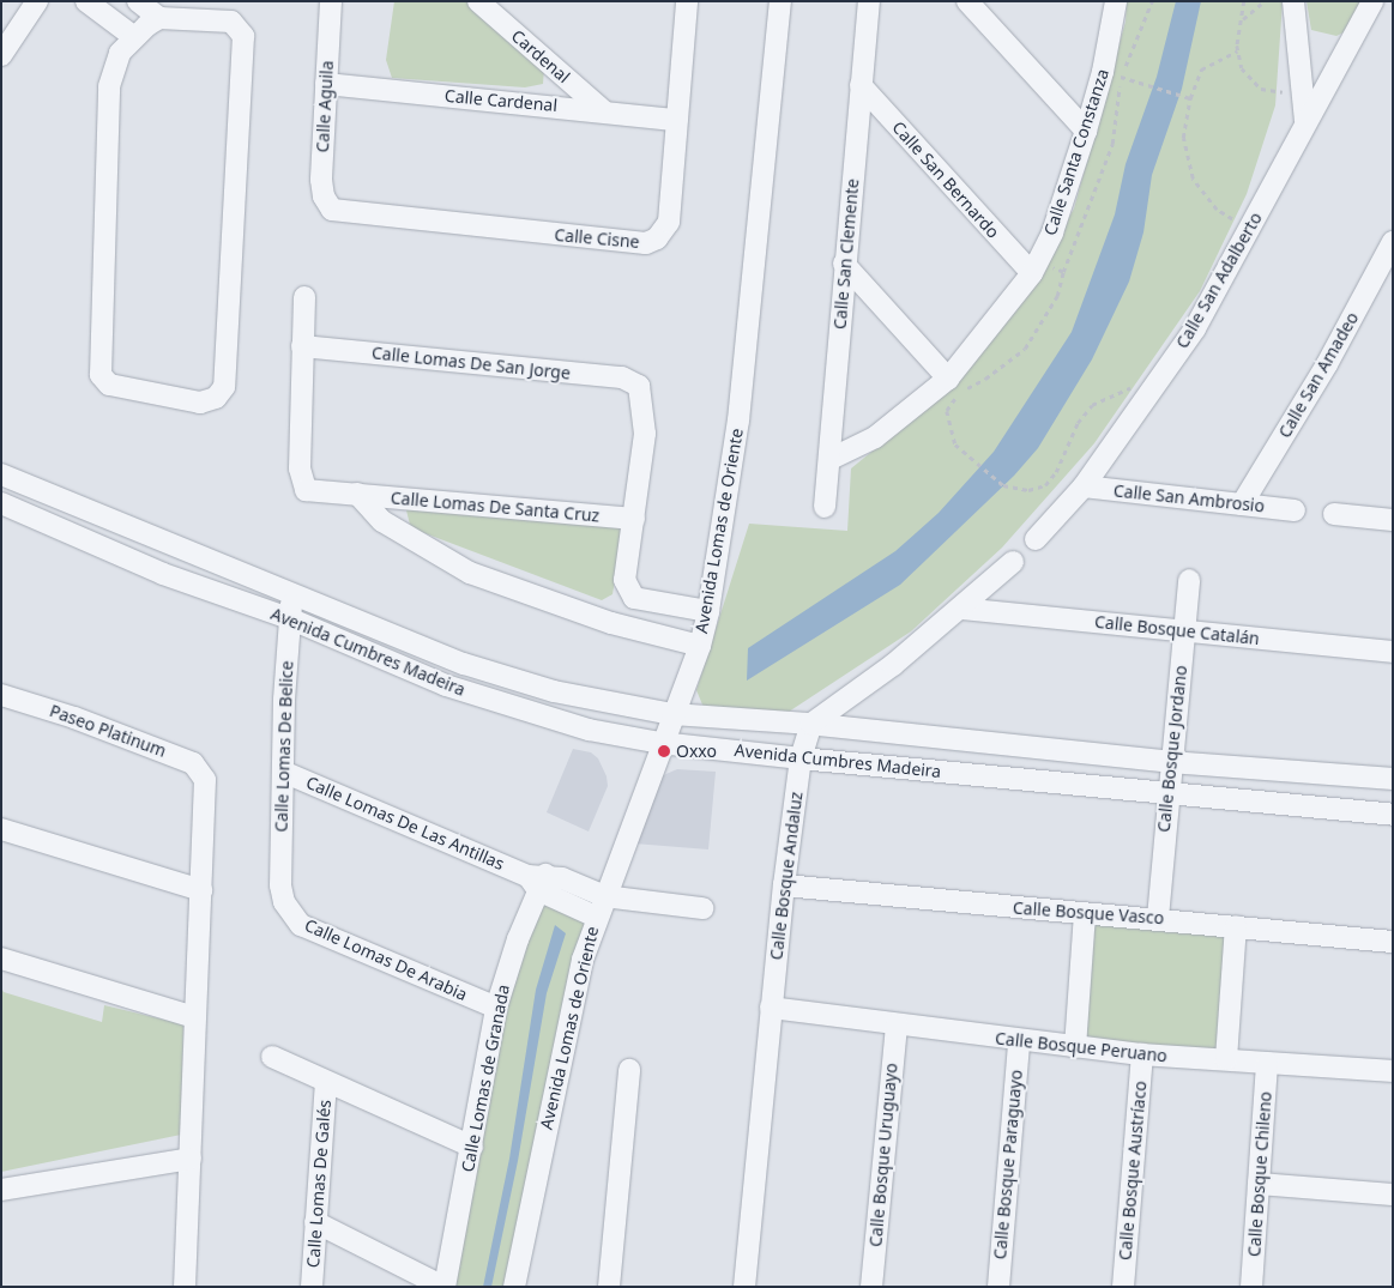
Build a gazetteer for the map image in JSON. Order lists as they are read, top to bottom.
{
  "streets": {
    "street": [
      "Cardenal",
      "Calle Cardenal",
      "Calle Aguila",
      "Calle Santa Constanza",
      "Calle San Bernardo",
      "Calle Cisne",
      "Calle San Clemente",
      "Calle San Adalberto",
      "Calle Lomas De San Jorge",
      "Calle San Amadeo",
      "Calle San Ambrosio",
      "Calle Lomas De Santa Cruz",
      "Avenida Lomas de Oriente",
      "Calle Bosque Catalán",
      "Avenida Cumbres Madeira",
      "Paseo Platinum",
      "Calle Lomas De Belice",
      "Calle Bosque Jordano",
      "Calle Lomas De Las Antillas",
      "Calle Bosque Andaluz",
      "Calle Bosque Vasco",
      "Calle Lomas De Arabia",
      "Calle Bosque Peruano",
      "Calle Lomas de Granada",
      "Calle Bosque Uruguayo",
      "Calle Bosque Paraguayo",
      "Calle Bosque Austríaco",
      "Calle Bosque Chileno",
      "Calle Lomas De Galés"
    ]
  },
  "crossings": [
    ["Cardenal", "Calle Cardenal"],
    ["Calle Cardenal", "Calle Aguila"],
    ["Calle Cardenal", "Calle Cisne"],
    ["Calle Aguila", "Calle Cisne"],
    ["Calle Santa Constanza", "Calle San Bernardo"],
    ["Calle Santa Constanza", "Calle San Clemente"],
    ["Calle San Bernardo", "Calle San Clemente"],
    ["Calle San Adalberto", "Calle San Ambrosio"],
    ["Calle Lomas De San Jorge", "Calle Lomas De Santa Cruz"],
    ["Calle San Amadeo", "Calle San Ambrosio"],
    ["Calle Lomas De Santa Cruz", "Avenida Lomas de Oriente"],
    ["Avenida Lomas de Oriente", "Avenida Cumbres Madeira"],
    ["Avenida Lomas de Oriente", "Calle Lomas De Las Antillas"],
    ["Calle Bosque Catalán", "Calle Bosque Jordano"],
    ["Avenida Cumbres Madeira", "Calle Lomas De Belice"],
    ["Avenida Cumbres Madeira", "Calle Bosque Jordano"],
    ["Avenida Cumbres Madeira", "Calle Bosque Andaluz"],
    ["Calle Lomas De Belice", "Calle Lomas De Las Antillas"],
    ["Calle Lomas De Belice", "Calle Lomas De Arabia"],
    ["Calle Bosque Jordano", "Calle Bosque Vasco"],
    ["Calle Lomas De Las Antillas", "Calle Lomas de Granada"],
    ["Calle Bosque Andaluz", "Calle Bosque Vasco"],
    ["Calle Bosque Andaluz", "Calle Bosque Peruano"],
    ["Calle Lomas De Arabia", "Calle Lomas de Granada"],
    ["Calle Bosque Peruano", "Calle Bosque Uruguayo"],
    ["Calle Bosque Peruano", "Calle Bosque Paraguayo"],
    ["Calle Bosque Peruano", "Calle Bosque Austríaco"],
    ["Calle Bosque Peruano", "Calle Bosque Chileno"]
  ],
  "places": ["Oxxo"]
}
